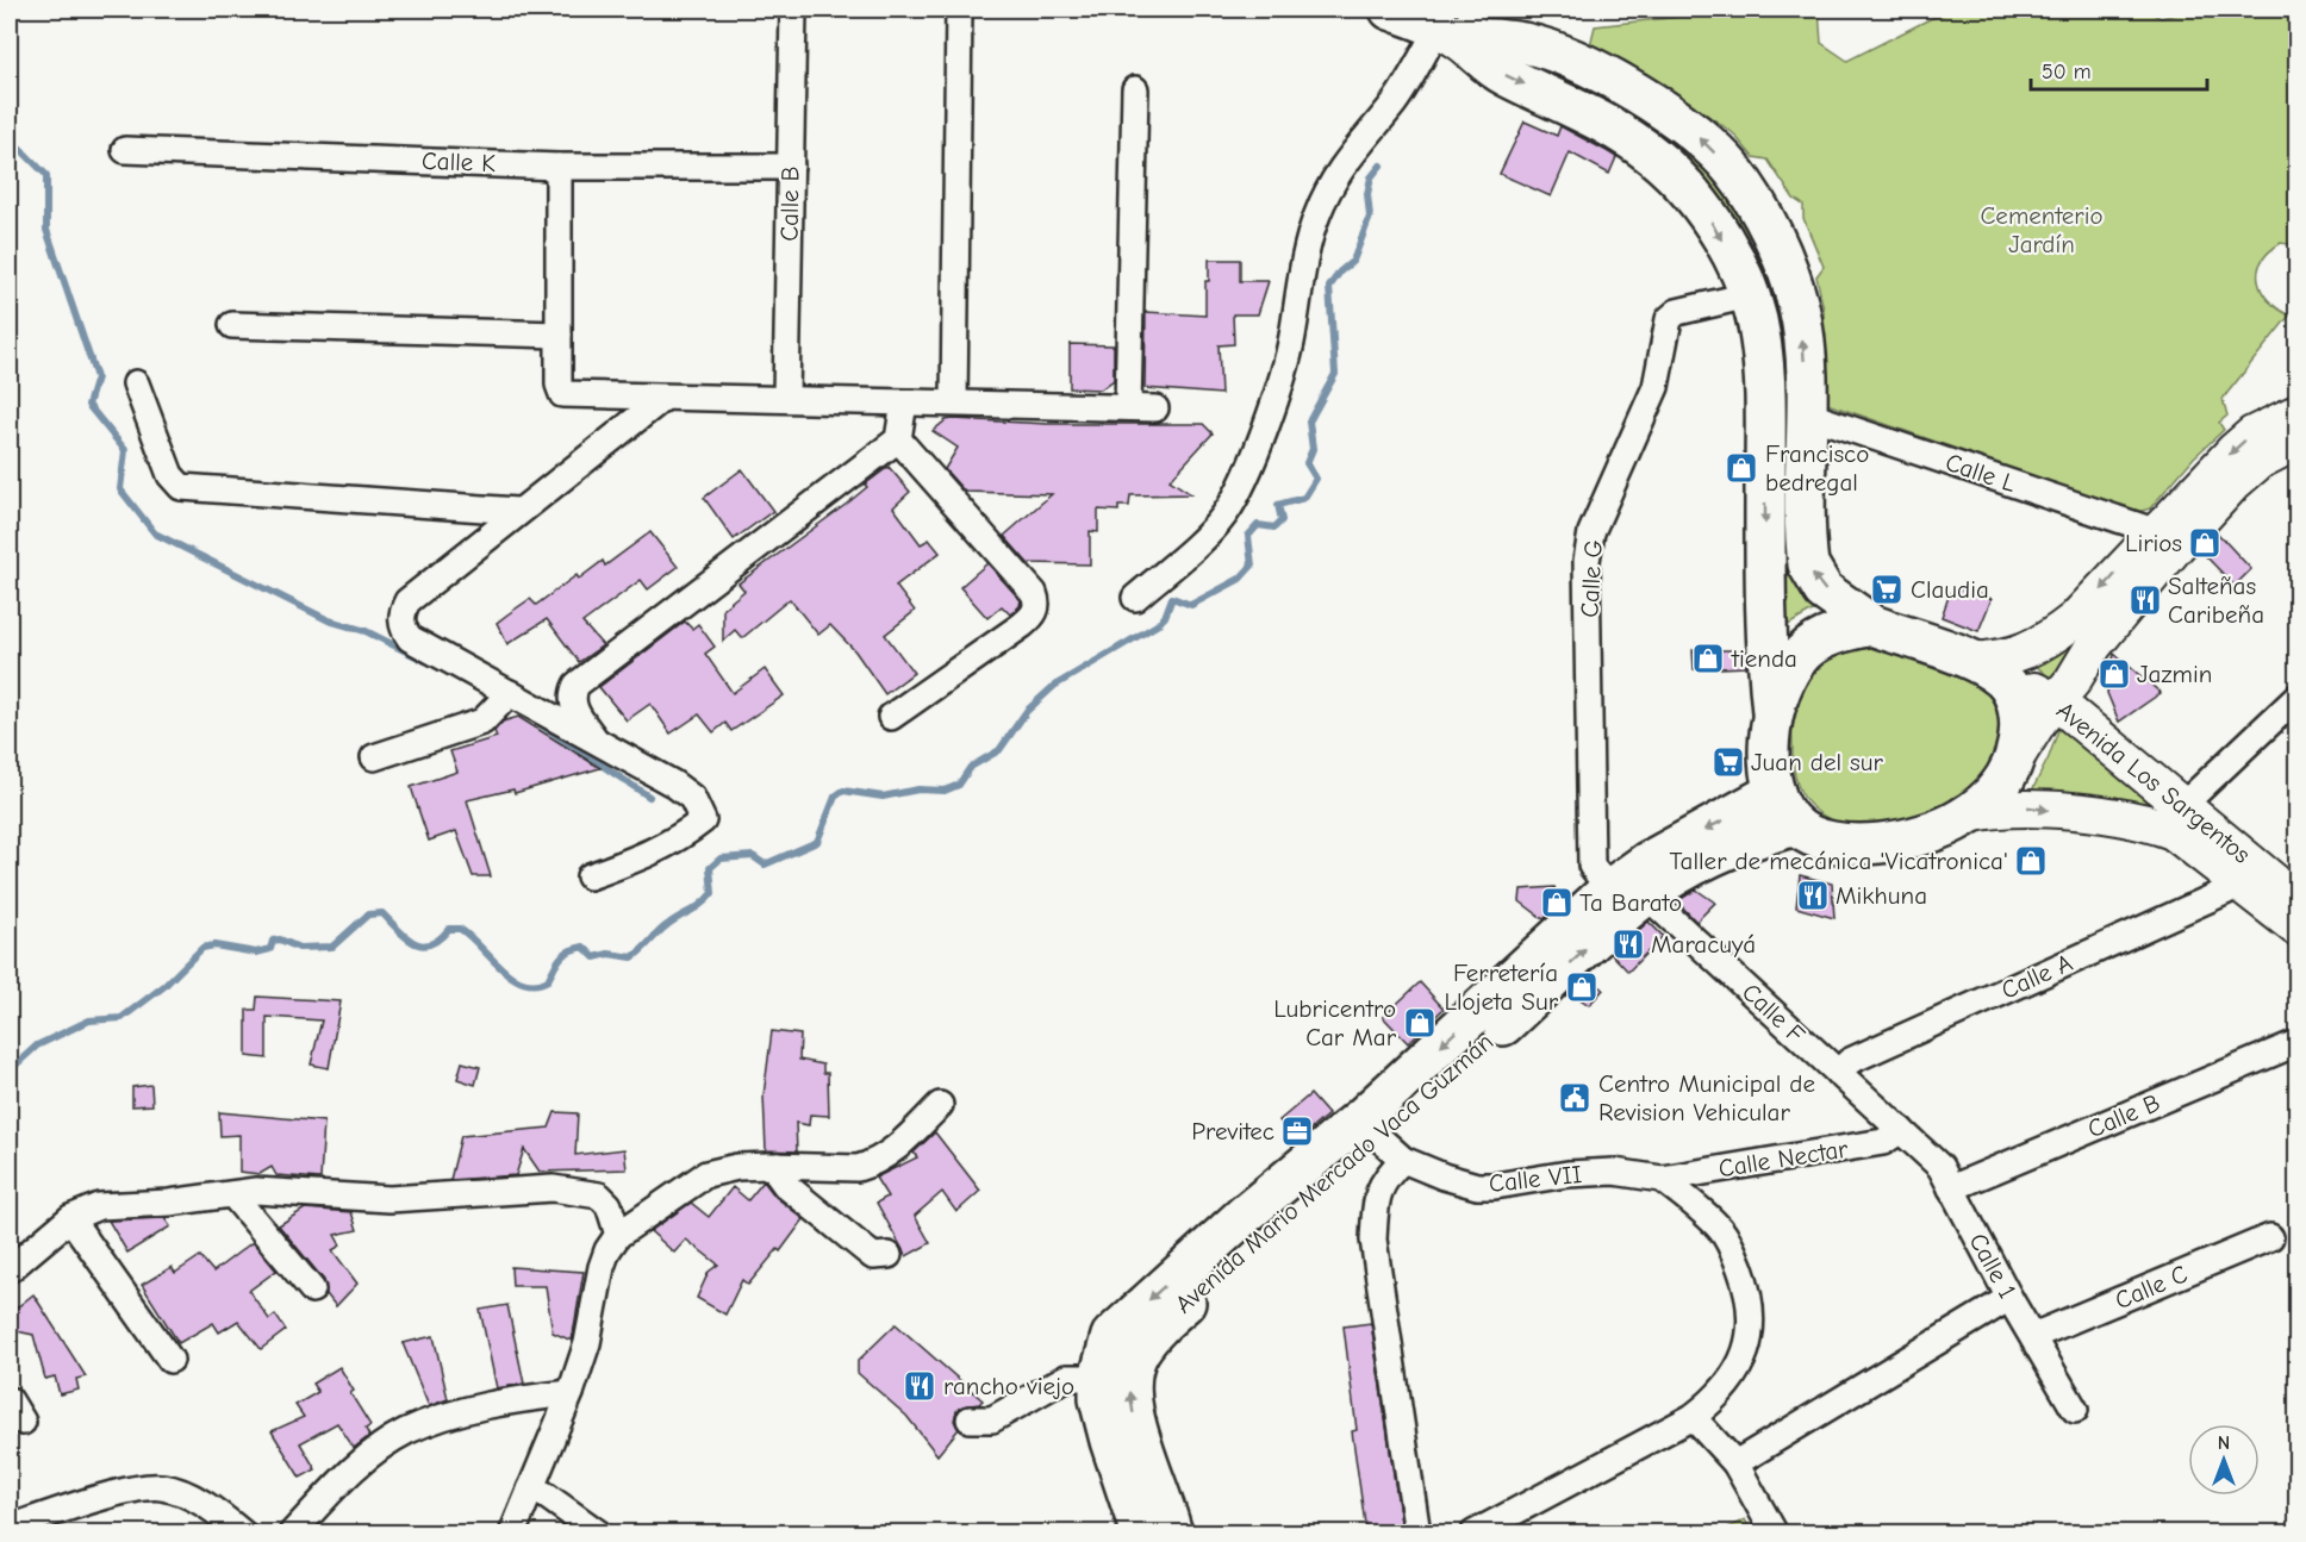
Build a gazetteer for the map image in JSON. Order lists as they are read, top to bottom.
{
  "streets": {
    "main road": ["Avenida Los Sargentos", "Avenida Mario Mercado Vaca Guzmán"],
    "street": [
      "Calle K",
      "Calle B",
      "Calle L",
      "Calle G",
      "Calle A",
      "Calle F",
      "Calle Nectar",
      "Calle VII",
      "Calle 1",
      "Calle C"
    ]
  },
  "crossings": [
    ["Calle K", "Calle B"],
    ["Calle B", "Calle 1"],
    ["Calle G", "Calle F"],
    ["Calle G", "Avenida Mario Mercado Vaca Guzmán"],
    ["Avenida Los Sargentos", "Calle A"],
    ["Avenida Los Sargentos", "Avenida Mario Mercado Vaca Guzmán"],
    ["Calle A", "Calle F"],
    ["Calle F", "Calle Nectar"],
    ["Calle F", "Avenida Mario Mercado Vaca Guzmán"],
    ["Calle F", "Calle 1"],
    ["Calle Nectar", "Calle VII"],
    ["Calle Nectar", "Calle 1"],
    ["Avenida Mario Mercado Vaca Guzmán", "Calle VII"],
    ["Calle 1", "Calle C"]
  ],
  "parks": ["Cementerio Jardín"],
  "places": {
    "shop": [
      "Francisco bedregal",
      "Lirios",
      "tienda",
      "Jazmin",
      "Taller de mecánica 'Vicatronica'",
      "Ta Barato",
      "Ferretería Llojeta Sur",
      "Lubricentro Car Mar"
    ],
    "supermarket": ["Claudia", "Juan del sur"],
    "restaurant": [
      "Salteñas Caribeña",
      "Mikhuna",
      "Maracuyá",
      "rancho viejo"
    ],
    "public building": ["Centro Municipal de Revision Vehicular"],
    "office": ["Previtec"]
  },
  "scale_bar": "50 m",
  "north": "top"
}
